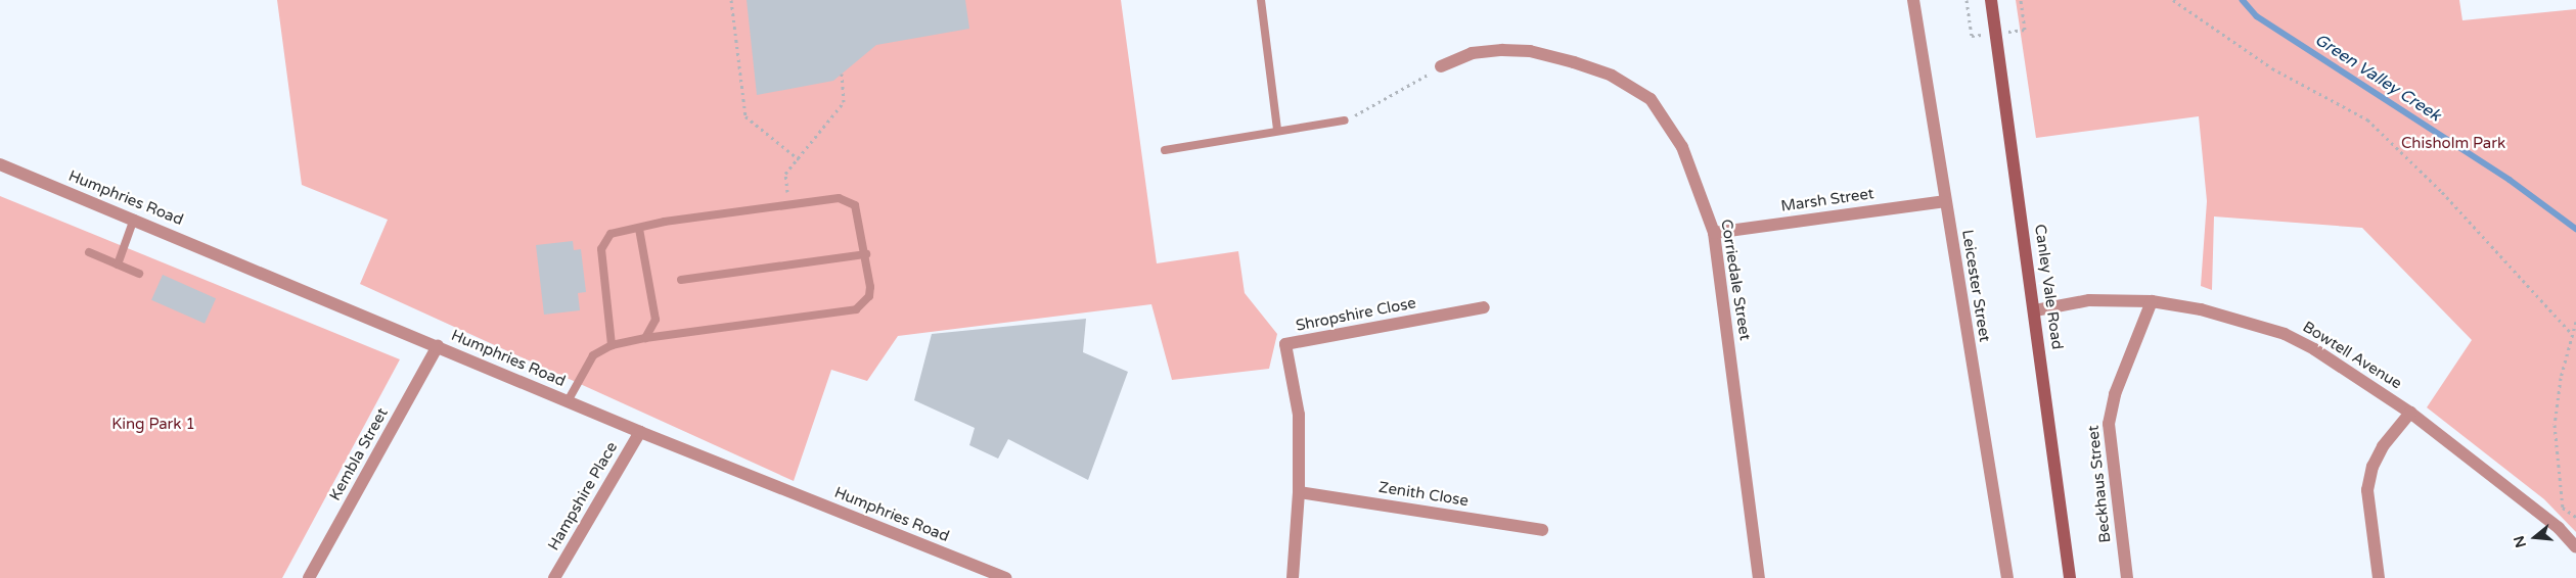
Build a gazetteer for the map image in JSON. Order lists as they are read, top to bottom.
{
  "streets": {
    "main road": ["Canley Vale Road"],
    "street": [
      "Humphries Road",
      "Marsh Street",
      "Corriedale Street",
      "Leicester Street",
      "Shropshire Close",
      "Bowtell Avenue",
      "Kembla Street",
      "Beckhaus Street",
      "Zenith Close",
      "Hampshire Place"
    ]
  },
  "crossings": [
    ["Humphries Road", "Kembla Street"],
    ["Humphries Road", "Hampshire Place"],
    ["Marsh Street", "Corriedale Street"],
    ["Marsh Street", "Leicester Street"],
    ["Canley Vale Road", "Bowtell Avenue"],
    ["Shropshire Close", "Zenith Close"],
    ["Bowtell Avenue", "Beckhaus Street"]
  ],
  "water": ["Green Valley Creek"],
  "parks": ["Chisholm Park", "King Park 1"],
  "north": "left"
}
